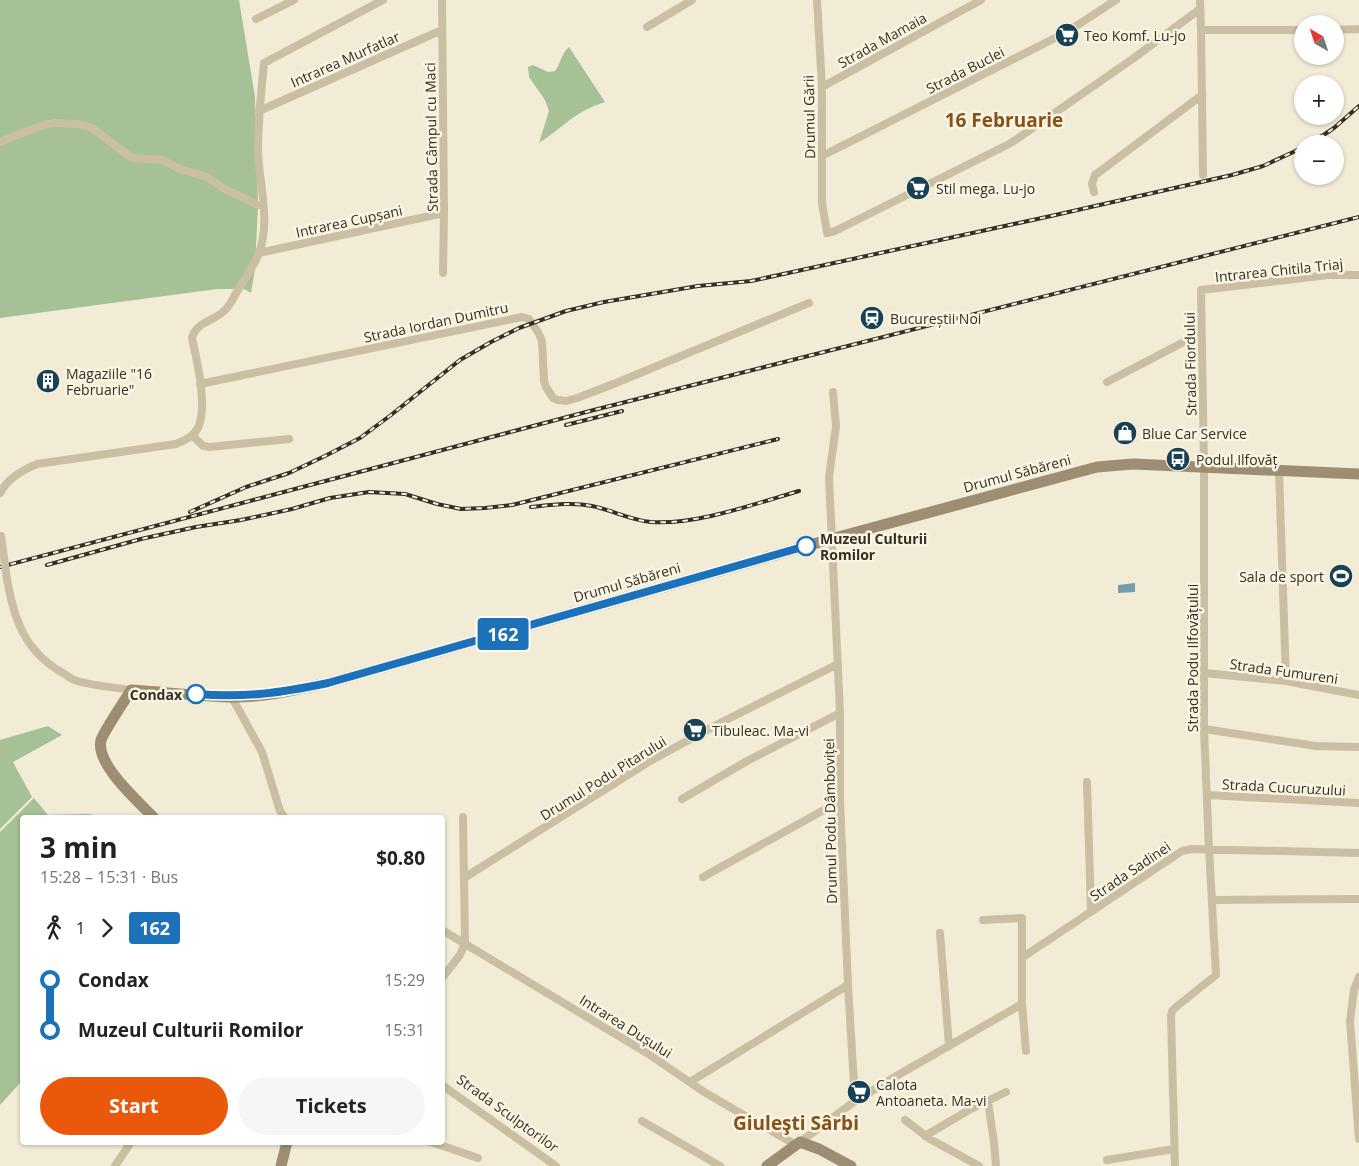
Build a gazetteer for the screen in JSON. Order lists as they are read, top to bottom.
{
  "streets": {
    "main road": ["Drumul Săbăreni"],
    "street": [
      "Strada Mamaia",
      "Intrarea Murfatlar",
      "Strada Buclei",
      "Drumul Gării",
      "Strada Câmpul cu Maci",
      "Intrarea Cupșani",
      "Intrarea Chitila Triaj",
      "Strada Iordan Dumitru",
      "Strada Fiordului",
      "Strada Podu Ilfovățului",
      "Strada Fumureni",
      "Drumul Podu Pitarului",
      "Strada Cucuruzului",
      "Drumul Podu Dâmboviței",
      "Strada Sadinei",
      "Intrarea Dușului",
      "Strada Sculptorilor"
    ]
  },
  "crossings": [
    ["Strada Mamaia", "Drumul Gării"],
    ["Intrarea Murfatlar", "Strada Câmpul cu Maci"],
    ["Strada Buclei", "Drumul Gării"],
    ["Strada Câmpul cu Maci", "Intrarea Cupșani"],
    ["Intrarea Chitila Triaj", "Strada Fiordului"],
    ["Strada Fiordului", "Drumul Săbăreni"],
    ["Strada Fiordului", "Strada Podu Ilfovățului"],
    ["Drumul Săbăreni", "Strada Podu Ilfovățului"],
    ["Drumul Săbăreni", "Drumul Podu Dâmboviței"],
    ["Strada Podu Ilfovățului", "Strada Fumureni"],
    ["Strada Podu Ilfovățului", "Strada Cucuruzului"],
    ["Strada Podu Ilfovățului", "Strada Sadinei"],
    ["Drumul Podu Pitarului", "Drumul Podu Dâmboviței"]
  ],
  "districts": ["16 Februarie", "Giuleşti Sârbi"],
  "places": {
    "supermarket": [
      "Teo Komf. Lu-jo",
      "Stil mega. Lu-jo",
      "Tibuleac. Ma-vi",
      "Calota Antoaneta. Ma-vi"
    ],
    "station": ["Bucureștii Noi"],
    "building": ["Magaziile \"16 Februarie\""],
    "shop": ["Blue Car Service"],
    "bus stop": ["Podul Ilfovăț"],
    "other": ["Muzeul Culturii Romilor", "Condax"],
    "sports": ["Sala de sport"]
  },
  "lines": ["bus line 162"],
  "north": "top left",
  "page": {
    "on_map": "162",
    "map_buttons": ["+", "−"],
    "heading": ["3 min", "15:28 – 15:31 · Bus", "$0.80"],
    "legs": ["1", "162"],
    "list": [
      {
        "name": "Condax",
        "value": "15:29"
      },
      {
        "name": "Muzeul Culturii Romilor",
        "value": "15:31"
      }
    ],
    "buttons": ["Start", "Tickets"]
  }
}
